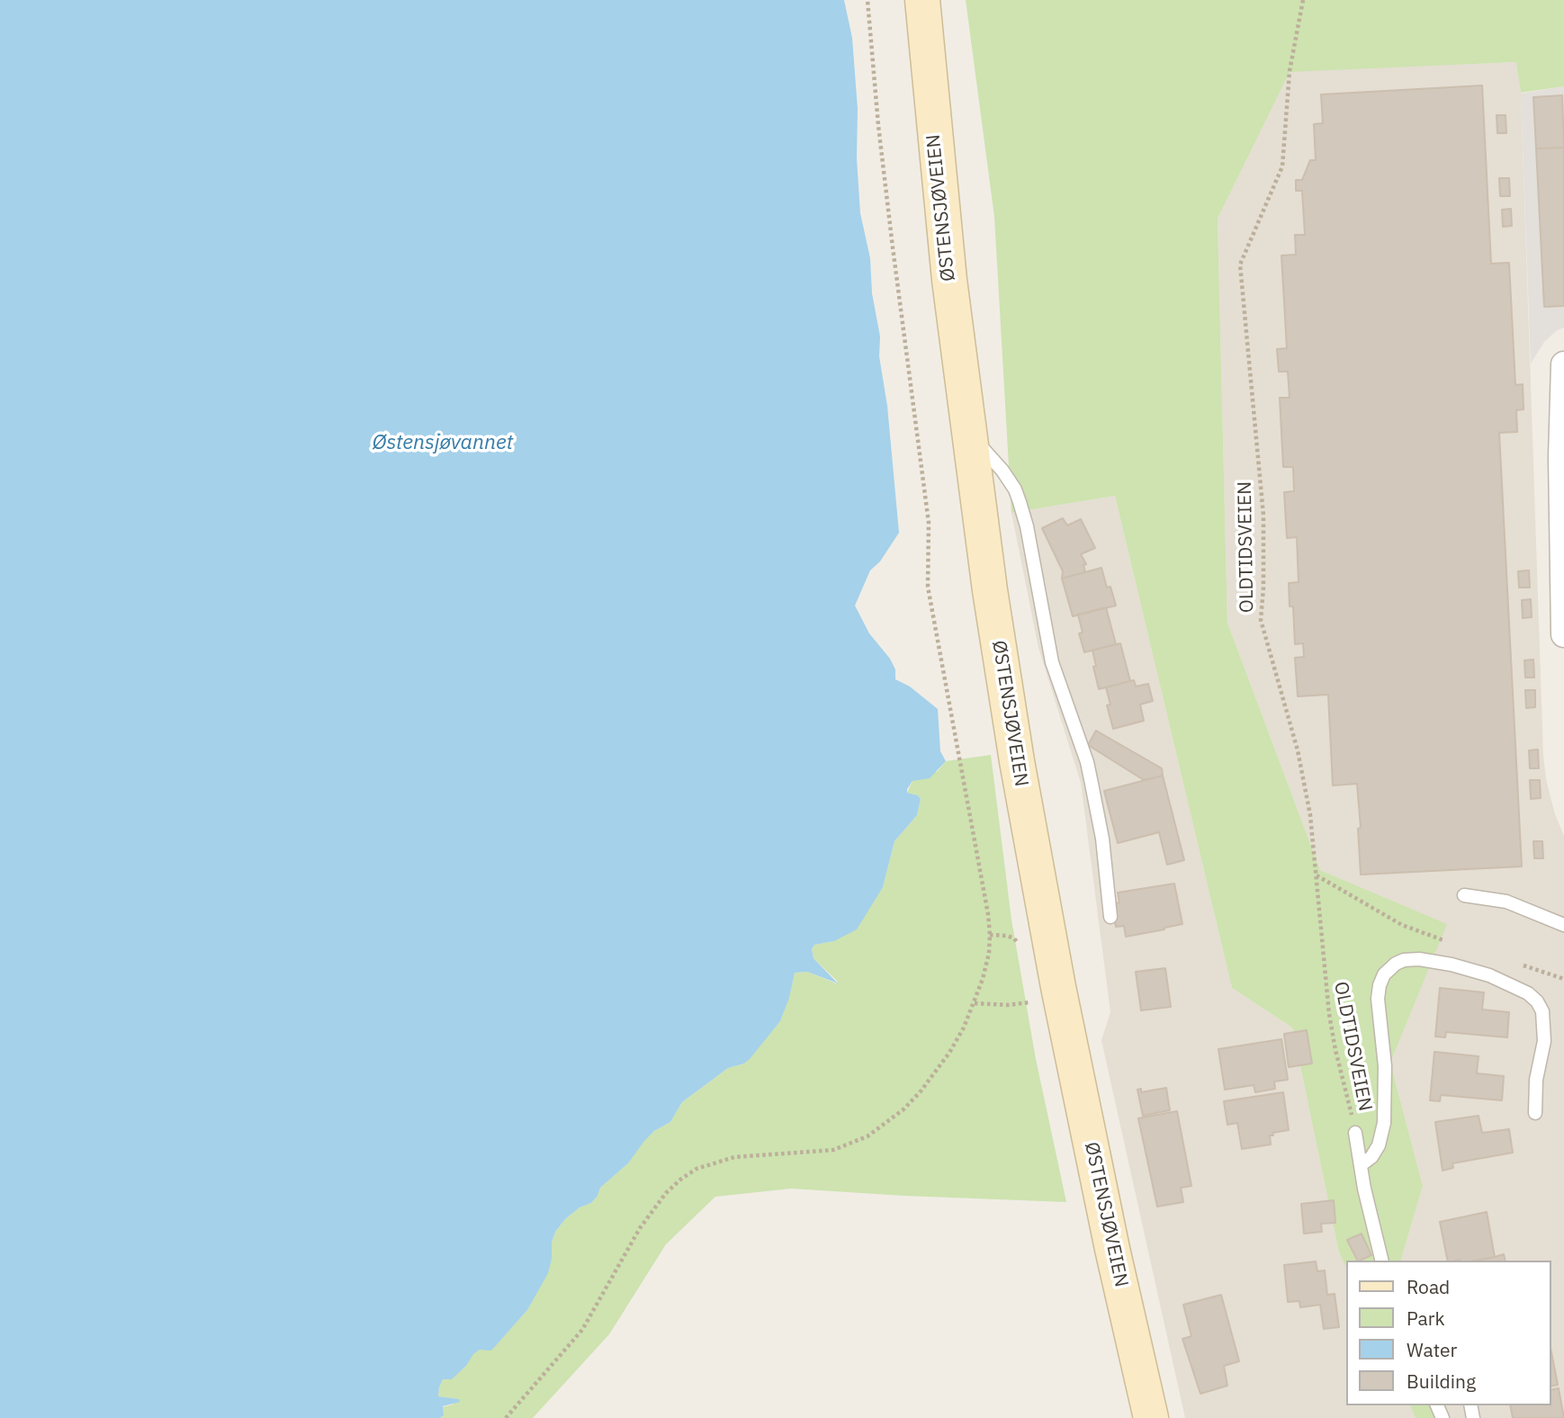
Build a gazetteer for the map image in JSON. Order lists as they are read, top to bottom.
{
  "streets": {
    "main road": ["ØSTENSJØVEIEN"],
    "path": ["OLDTIDSVEIEN"]
  },
  "water": ["Østensjøvannet"],
  "legend": [
    "Road",
    "Park",
    "Water",
    "Building"
  ]
}
